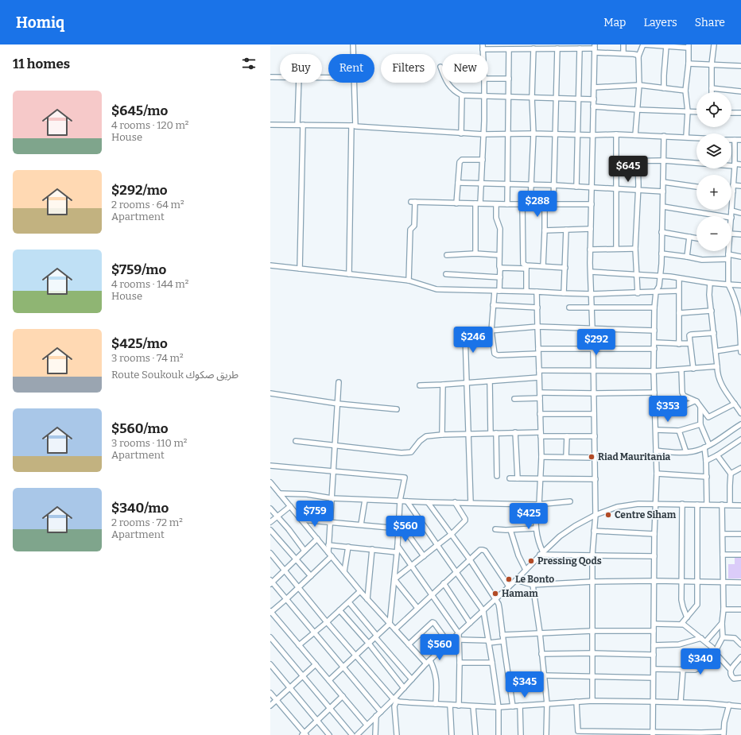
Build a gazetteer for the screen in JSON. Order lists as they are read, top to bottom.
{
  "places": [
    "Riad Mauritania",
    "Centre Siham",
    "Pressing Qods",
    "Le Bonto",
    "Hamam"
  ],
  "page": {
    "header": "Homiq",
    "nav": ["Map", "Layers", "Share"],
    "heading": "11 homes",
    "chip": [
      "Buy",
      "Rent",
      "Filters",
      "New"
    ],
    "list": [
      {
        "name": "$645/mo",
        "note": "4 rooms · 120 m² · House"
      },
      {
        "name": "$292/mo",
        "note": "2 rooms · 64 m² · Apartment"
      },
      {
        "name": "$759/mo",
        "note": "4 rooms · 144 m² · House"
      },
      {
        "name": "$425/mo",
        "note": "3 rooms · 74 m² · Route Soukouk طريق صكوك"
      },
      {
        "name": "$560/mo",
        "note": "3 rooms · 110 m² · Apartment"
      },
      {
        "name": "$340/mo",
        "note": "2 rooms · 72 m² · Apartment"
      }
    ],
    "map_buttons": ["+", "−"],
    "price": [
      "$645",
      "$288",
      "$246",
      "$292",
      "$353",
      "$759",
      "$425",
      "$560",
      "$560",
      "$340",
      "$345"
    ]
  }
}
